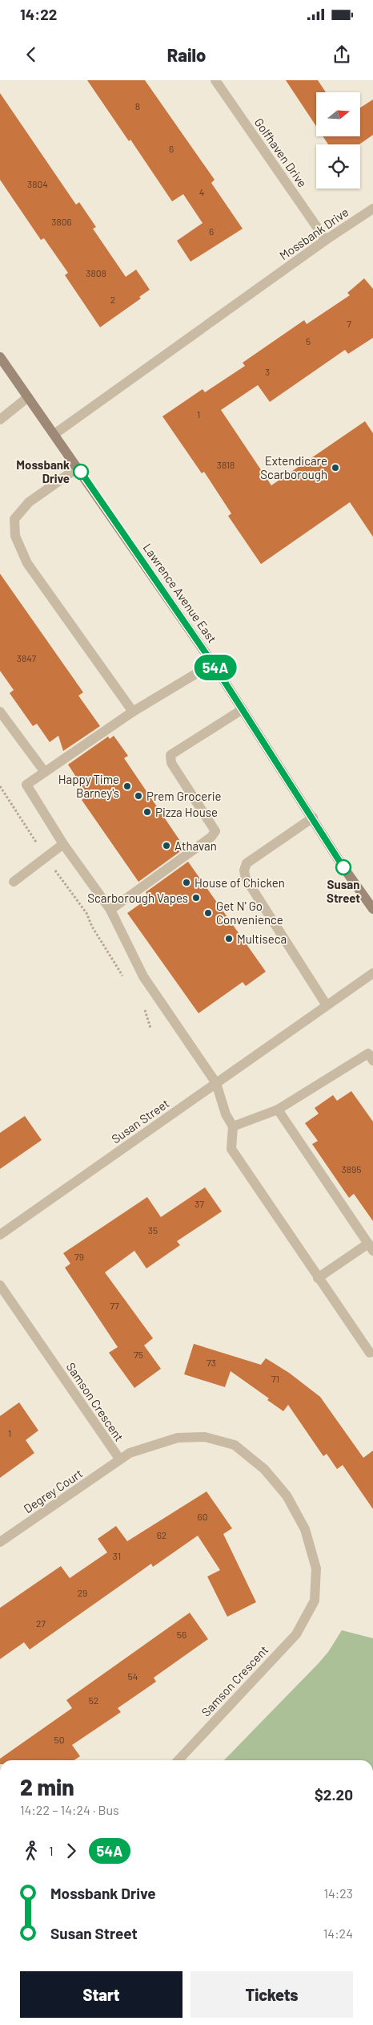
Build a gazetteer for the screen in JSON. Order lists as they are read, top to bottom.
{
  "streets": {
    "main road": ["Lawrence Avenue East"],
    "street": [
      "Golfhaven Drive",
      "Mossbank Drive",
      "Susan Street",
      "Samson Crescent",
      "Degrey Court"
    ]
  },
  "crossings": [
    ["Golfhaven Drive", "Mossbank Drive"],
    ["Mossbank Drive", "Lawrence Avenue East"],
    ["Samson Crescent", "Degrey Court"]
  ],
  "places": [
    "Extendicare Scarborough",
    "Mossbank Drive",
    "Happy Time Barney's",
    "Prem Grocerie",
    "Pizza House",
    "Athavan",
    "Susan Street",
    "House of Chicken",
    "Scarborough Vapes",
    "Get N' Go Convenience",
    "Multiseca"
  ],
  "lines": ["bus line 54A"],
  "house_numbers": [
    "8",
    "6",
    "3804",
    "4",
    "3806",
    "6",
    "3808",
    "2",
    "7",
    "5",
    "3",
    "1",
    "3818",
    "3847",
    "3895",
    "37",
    "35",
    "79",
    "77",
    "75",
    "73",
    "71",
    "1",
    "60",
    "62",
    "31",
    "29",
    "27",
    "56",
    "54",
    "52",
    "50"
  ],
  "north": "right",
  "page": {
    "status": "14:22",
    "header": "Railo",
    "on_map": "54A",
    "heading": ["2 min", "14:22 – 14:24 · Bus", "$2.20"],
    "legs": ["1", "54A"],
    "list": [
      {
        "name": "Mossbank Drive",
        "value": "14:23"
      },
      {
        "name": "Susan Street",
        "value": "14:24"
      }
    ],
    "buttons": ["Start", "Tickets"]
  }
}
